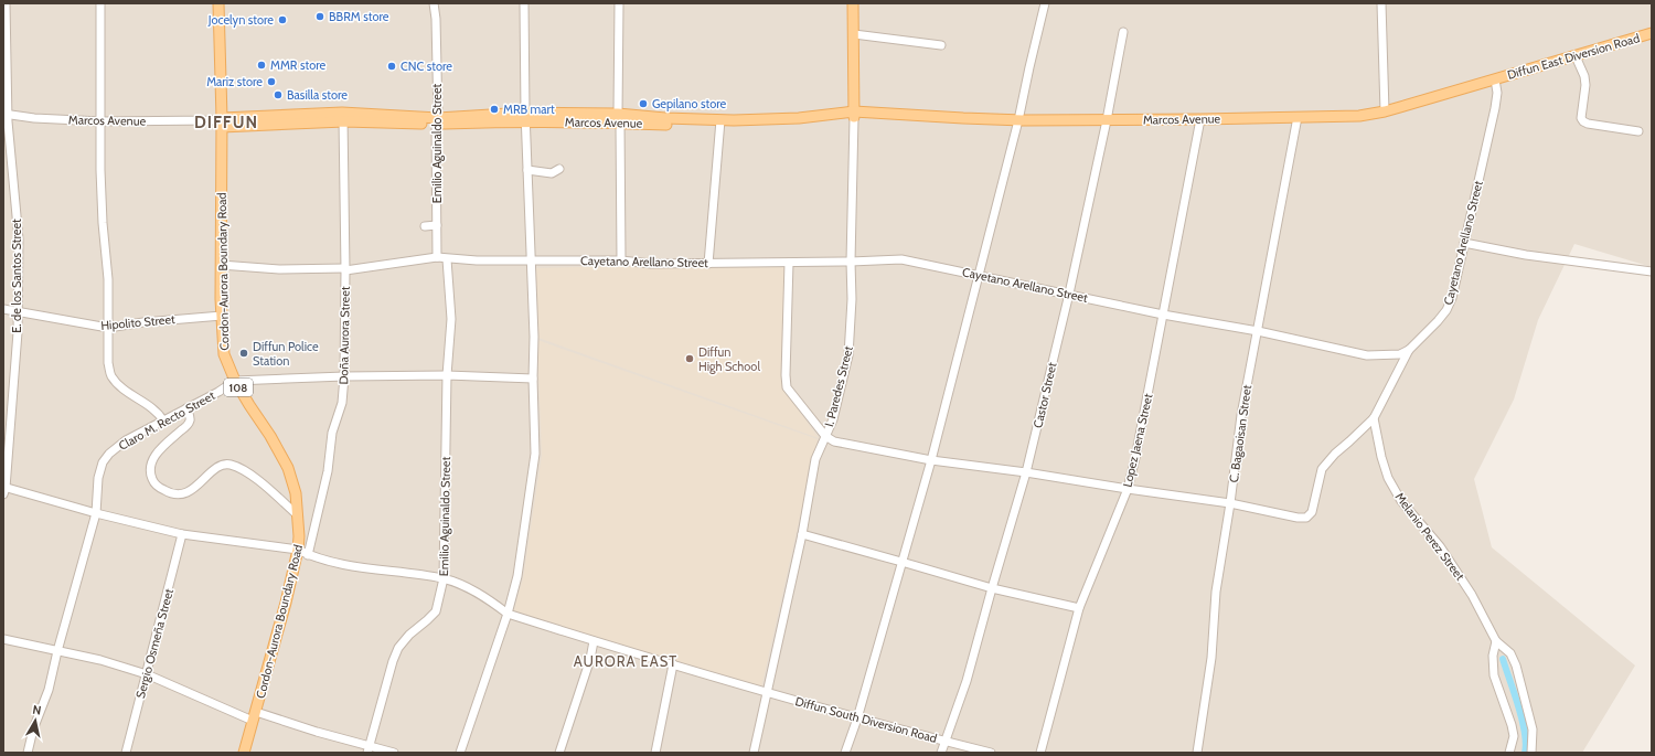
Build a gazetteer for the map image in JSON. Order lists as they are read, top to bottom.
{
  "streets": {
    "main road": [
      "Diffun East Diversion Road",
      "Marcos Avenue",
      "Cordon-Aurora Boundary Road",
      "108"
    ],
    "street": [
      "Emilio Aguinaldo Street",
      "Cayetano Arellano Street",
      "E. de los Santos Street",
      "Hipolito Street",
      "Doña Aurora Street",
      "I. Paredes Street",
      "Castor Street",
      "Claro M. Recto Street",
      "C. Bagaoisan Street",
      "Lopez Jaena Street",
      "Melanio Perez Street",
      "Sergio Osmeña Street",
      "Diffun South Diversion Road"
    ]
  },
  "crossings": [
    ["Diffun East Diversion Road", "Marcos Avenue"],
    ["Diffun East Diversion Road", "Cayetano Arellano Street"],
    ["Marcos Avenue", "Emilio Aguinaldo Street"],
    ["Marcos Avenue", "Cayetano Arellano Street"],
    ["Marcos Avenue", "Cordon-Aurora Boundary Road"],
    ["Marcos Avenue", "E. de los Santos Street"],
    ["Marcos Avenue", "Doña Aurora Street"],
    ["Marcos Avenue", "I. Paredes Street"],
    ["Marcos Avenue", "Castor Street"],
    ["Marcos Avenue", "C. Bagaoisan Street"],
    ["Marcos Avenue", "Lopez Jaena Street"],
    ["Emilio Aguinaldo Street", "Cayetano Arellano Street"],
    ["Emilio Aguinaldo Street", "Claro M. Recto Street"],
    ["Cayetano Arellano Street", "Cordon-Aurora Boundary Road"],
    ["Cayetano Arellano Street", "Doña Aurora Street"],
    ["Cayetano Arellano Street", "I. Paredes Street"],
    ["Cayetano Arellano Street", "Castor Street"],
    ["Cayetano Arellano Street", "C. Bagaoisan Street"],
    ["Cayetano Arellano Street", "Lopez Jaena Street"],
    ["Cordon-Aurora Boundary Road", "Hipolito Street"],
    ["Cordon-Aurora Boundary Road", "Claro M. Recto Street"],
    ["E. de los Santos Street", "Hipolito Street"],
    ["Doña Aurora Street", "Claro M. Recto Street"],
    ["I. Paredes Street", "Diffun South Diversion Road"],
    ["Castor Street", "Diffun South Diversion Road"]
  ],
  "districts": ["DIFFUN", "AURORA EAST"],
  "places": [
    "BBRM store",
    "Jocelyn store",
    "MMR store",
    "CNC store",
    "Mariz store",
    "Basilla store",
    "Gepilano store",
    "MRB mart",
    "Diffun Police Station",
    "Diffun High School"
  ],
  "north": "top"
}
